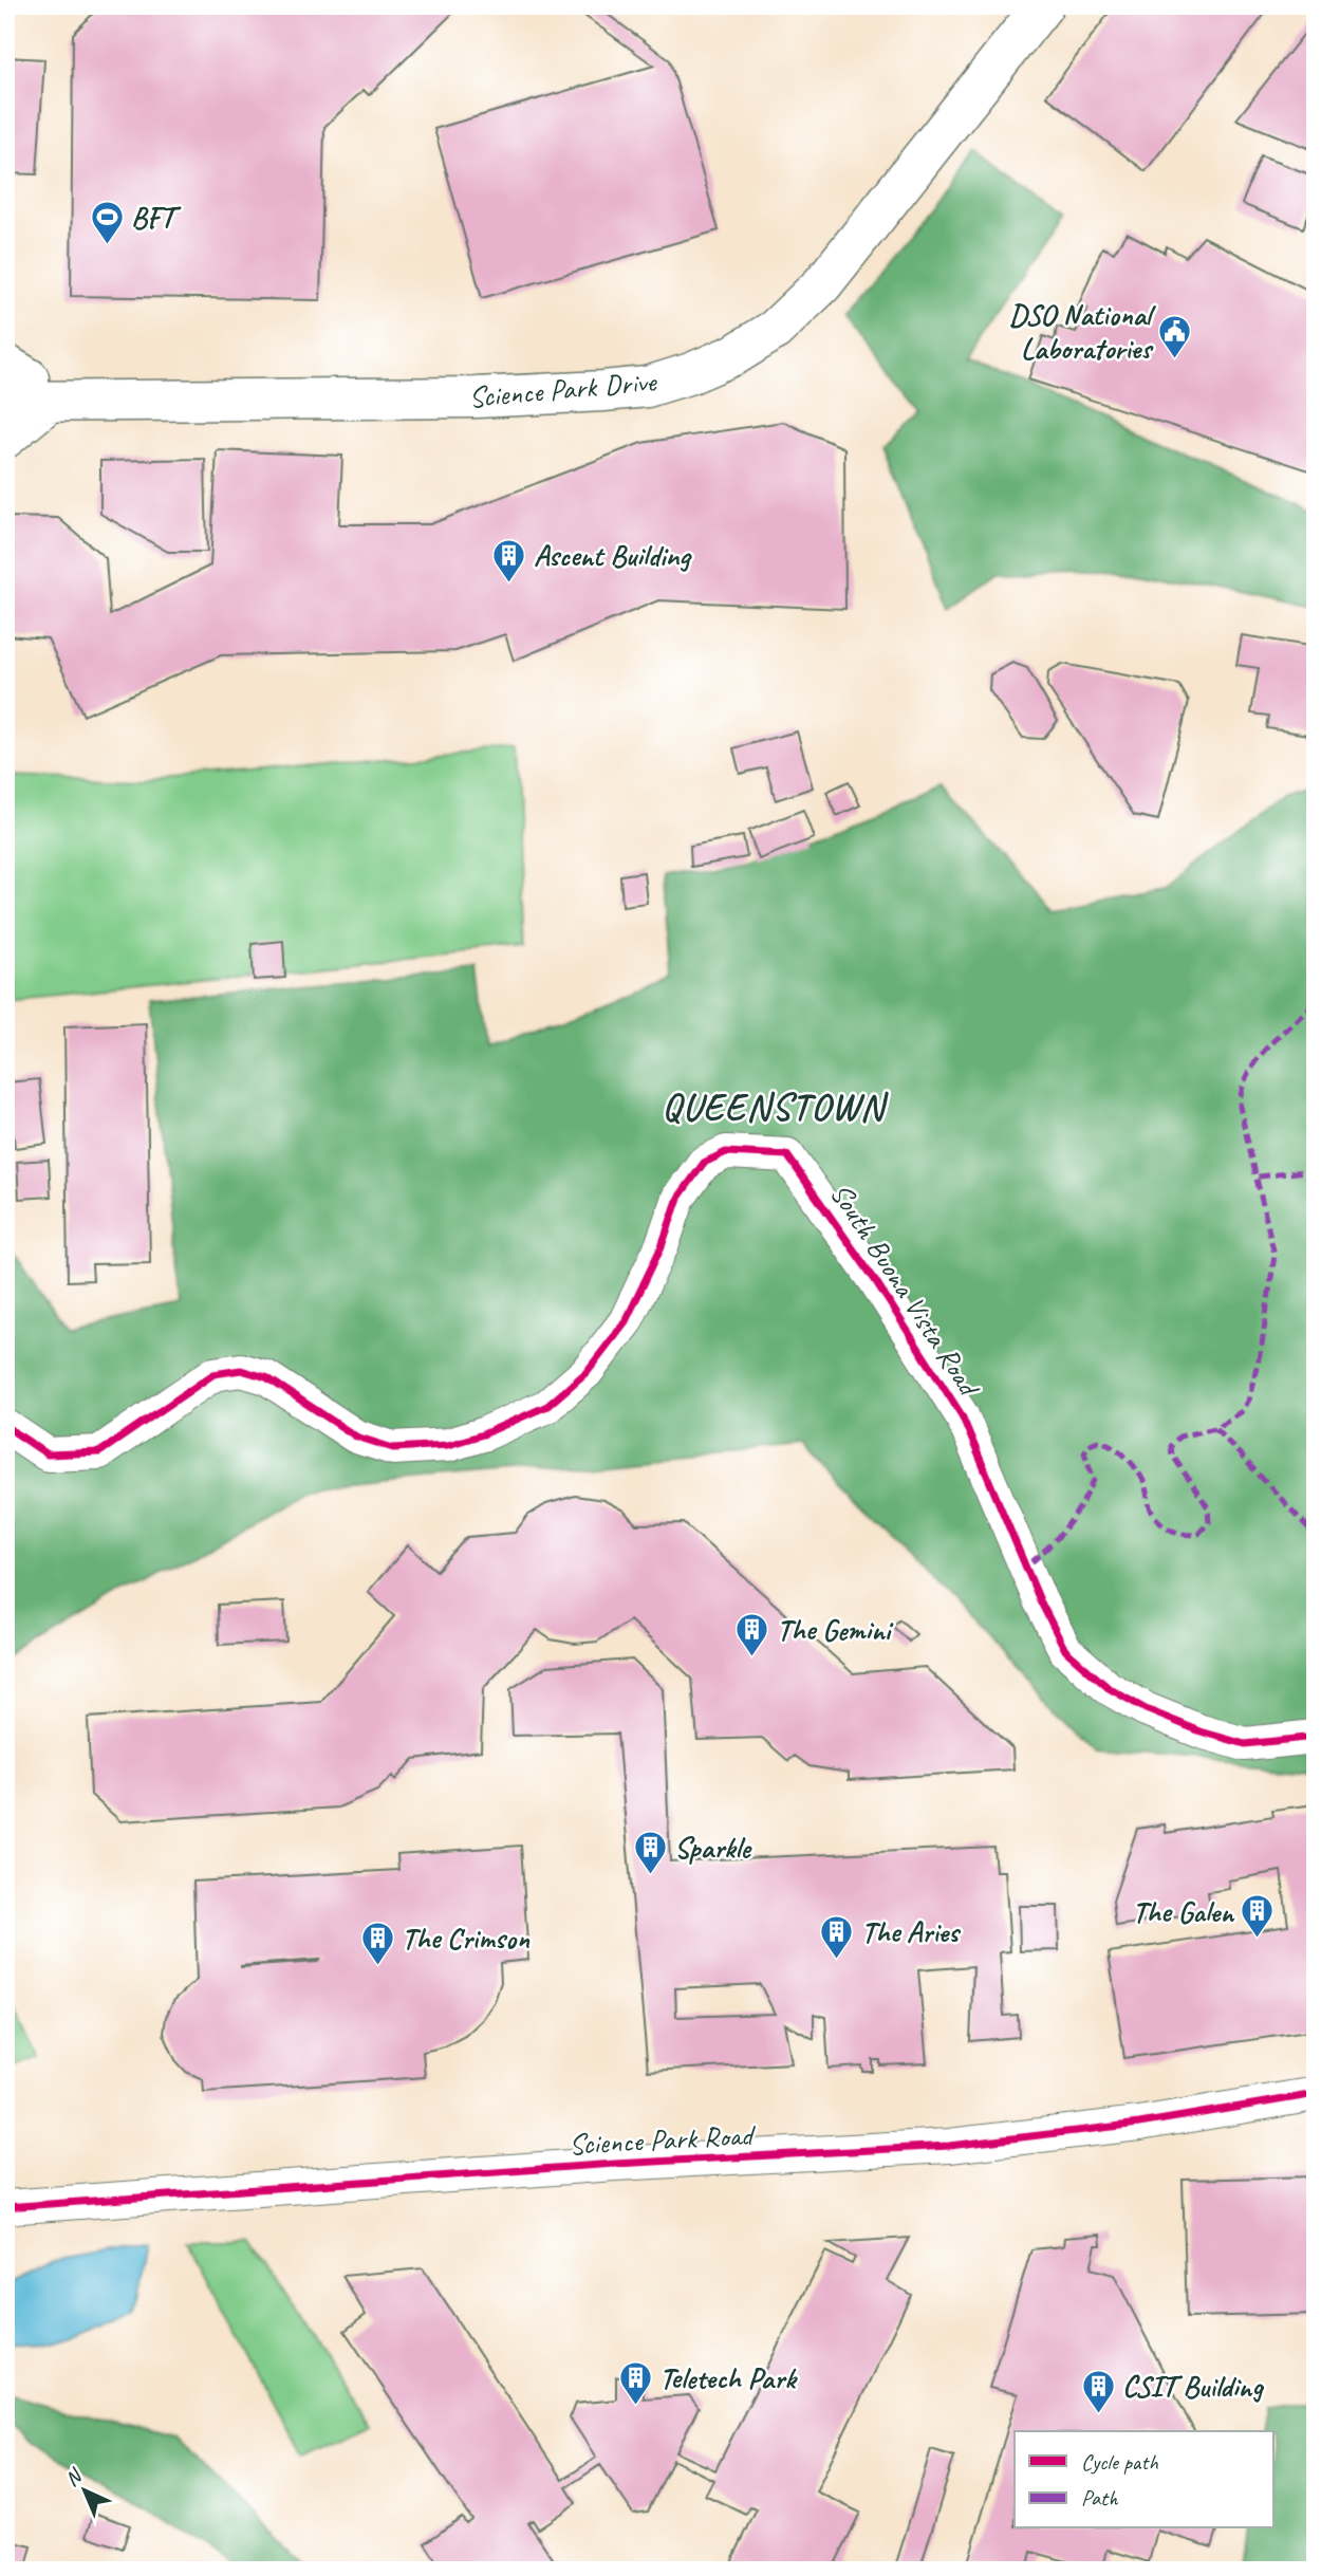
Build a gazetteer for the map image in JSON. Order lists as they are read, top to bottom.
{
  "streets": {
    "main road": ["Science Park Drive"],
    "street": ["South Buona Vista Road", "Science Park Road"]
  },
  "districts": ["QUEENSTOWN"],
  "places": {
    "sports": ["BFT"],
    "public building": ["DSO National Laboratories"],
    "building": [
      "Ascent Building",
      "The Gemini",
      "Sparkle",
      "The Galen",
      "The Aries",
      "The Crimson",
      "Teletech Park",
      "CSIT Building"
    ]
  },
  "legend": ["Cycle path", "Path"],
  "north": "top left"
}
